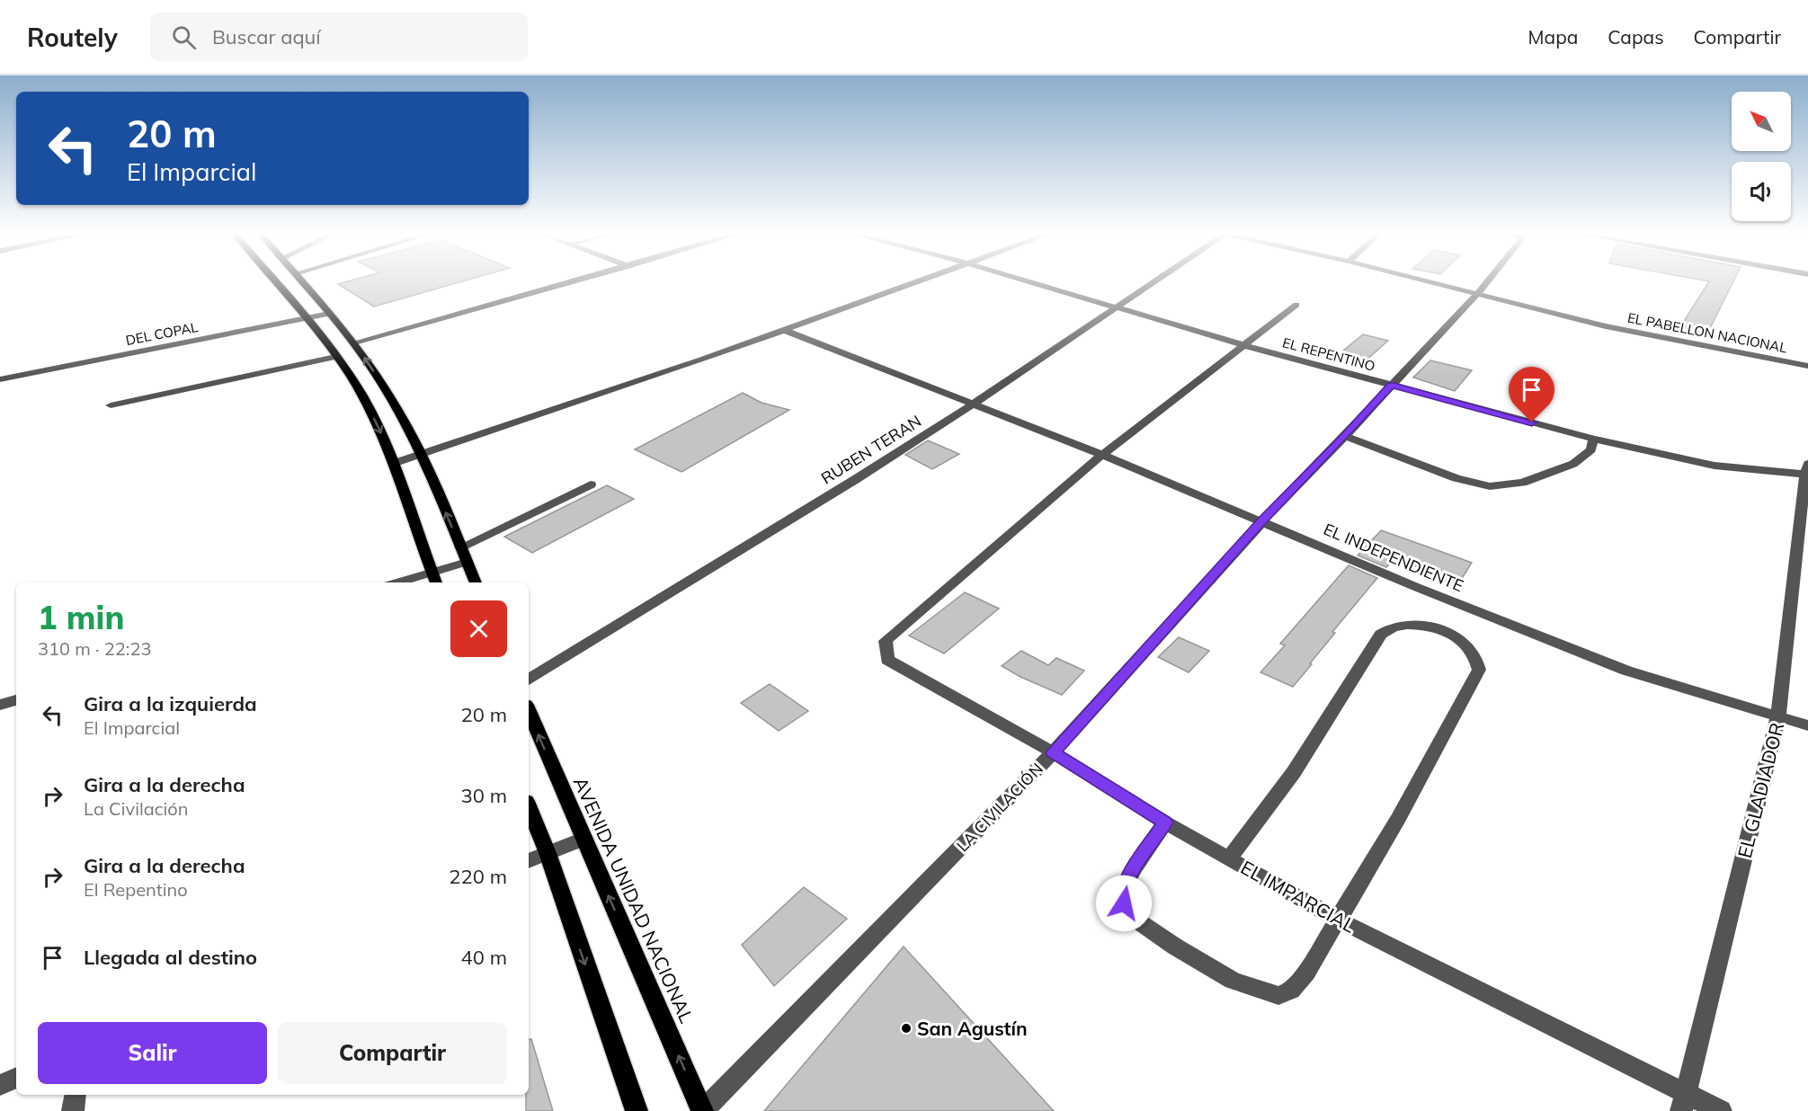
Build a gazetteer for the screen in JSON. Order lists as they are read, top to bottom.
{
  "streets": {
    "main road": ["AVENIDA UNIDAD NACIONAL"],
    "street": [
      "EL PABELLON NACIONAL",
      "DEL COPAL",
      "EL REPENTINO",
      "RUBEN TERAN",
      "EL INDEPENDIENTE",
      "EL GLADIADOR",
      "LA CIVILACIÓN",
      "EL IMPARCIAL"
    ]
  },
  "crossings": [
    ["EL PABELLON NACIONAL", "LA CIVILACIÓN"],
    ["EL REPENTINO", "RUBEN TERAN"],
    ["EL REPENTINO", "EL GLADIADOR"],
    ["EL REPENTINO", "LA CIVILACIÓN"],
    ["RUBEN TERAN", "EL INDEPENDIENTE"],
    ["EL INDEPENDIENTE", "EL GLADIADOR"],
    ["EL INDEPENDIENTE", "LA CIVILACIÓN"],
    ["EL INDEPENDIENTE", "EL IMPARCIAL"],
    ["EL GLADIADOR", "EL IMPARCIAL"],
    ["LA CIVILACIÓN", "EL IMPARCIAL"],
    ["LA CIVILACIÓN", "AVENIDA UNIDAD NACIONAL"]
  ],
  "places": ["San Agustín"],
  "north": "top left",
  "page": {
    "header": "Routely",
    "search": "Buscar aquí",
    "nav": ["Mapa", "Capas", "Compartir"],
    "turn": ["20 m", "El Imparcial"],
    "heading": ["1 min", "310 m · 22:23"],
    "list": [
      {
        "name": "Gira a la izquierda",
        "note": "El Imparcial",
        "value": "20 m"
      },
      {
        "name": "Gira a la derecha",
        "note": "La Civilación",
        "value": "30 m"
      },
      {
        "name": "Gira a la derecha",
        "note": "El Repentino",
        "value": "220 m"
      },
      {
        "name": "Llegada al destino",
        "value": "40 m"
      }
    ],
    "buttons": ["Salir", "Compartir"]
  }
}
